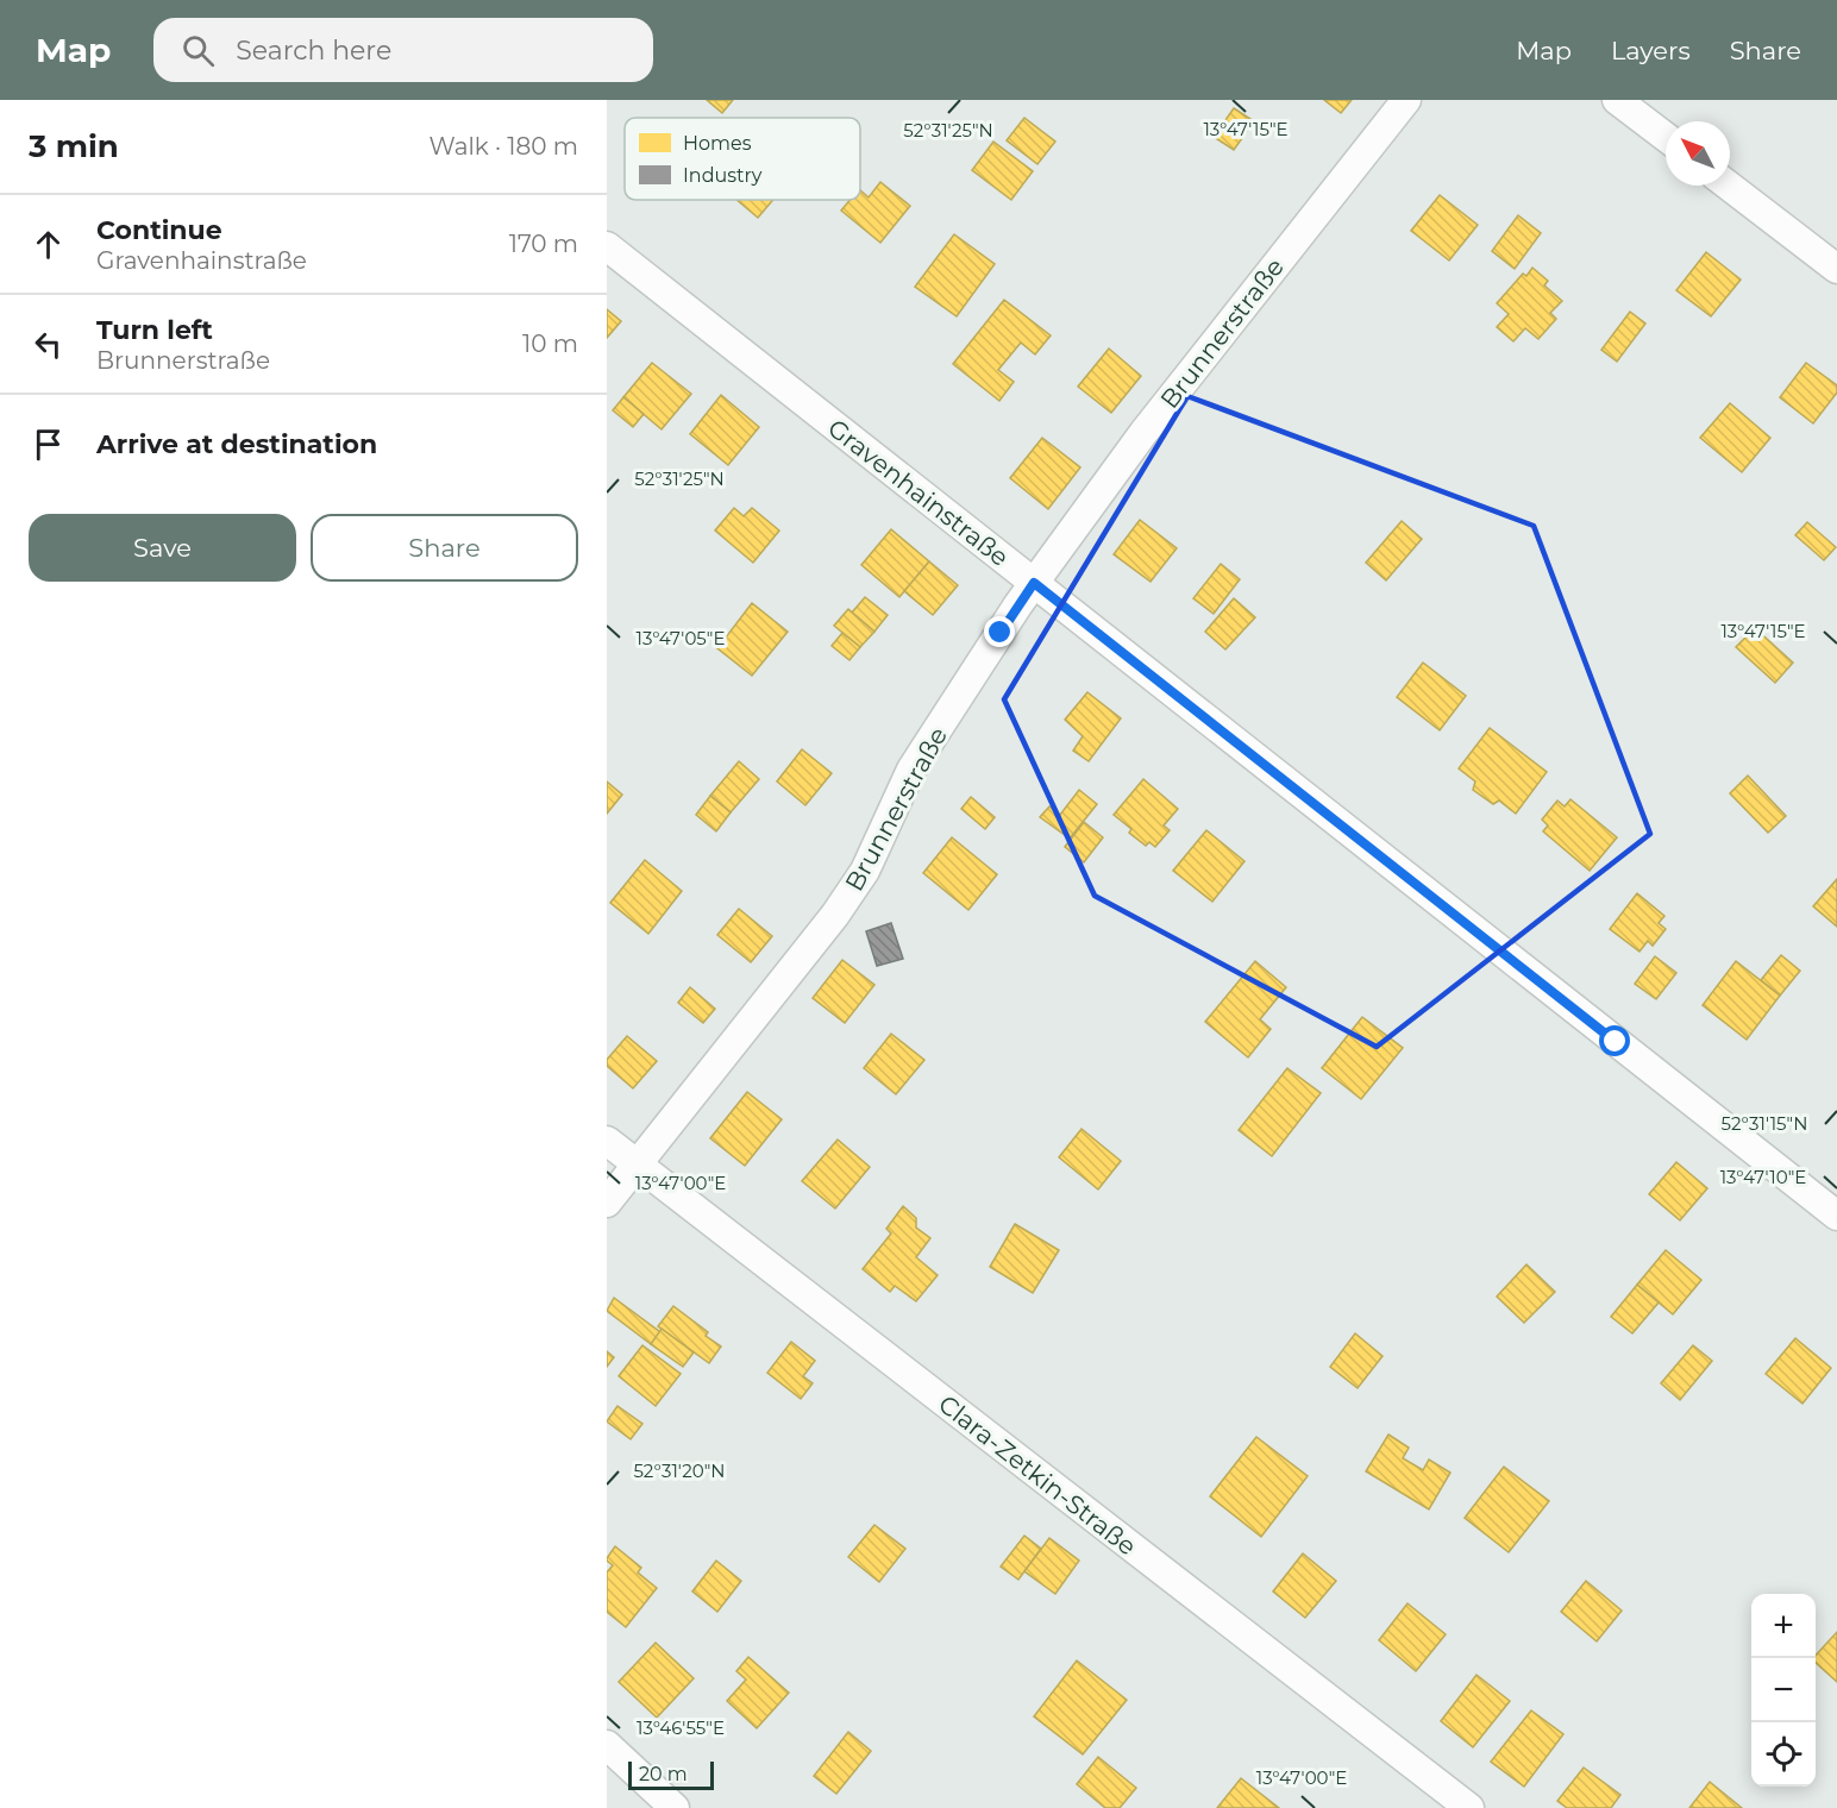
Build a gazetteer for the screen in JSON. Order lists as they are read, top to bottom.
{
  "streets": {
    "street": ["Brunnerstraße", "Gravenhainstraße", "Clara-Zetkin-Straße"]
  },
  "crossings": [
    ["Brunnerstraße", "Gravenhainstraße"],
    ["Brunnerstraße", "Clara-Zetkin-Straße"]
  ],
  "legend": ["Homes", "Industry"],
  "scale_bar": "20 m",
  "north": "top left",
  "page": {
    "header": "Map",
    "search": "Search here",
    "nav": ["Map", "Layers", "Share"],
    "heading": ["3 min", "Walk · 180 m"],
    "list": [
      ["Continue", "Gravenhainstraße", "170 m"],
      ["Turn left", "Brunnerstraße", "10 m"],
      "Arrive at destination"
    ],
    "buttons": ["Save", "Share"],
    "map_buttons": ["+", "−"],
    "scale": "20 m"
  },
  "coordinates": [
    "13°47'15\"E",
    "52°31'25\"N",
    "13°47'05\"E",
    "52°31'15\"N",
    "13°47'10\"E",
    "13°47'00\"E",
    "52°31'20\"N",
    "13°46'55\"E"
  ]
}
